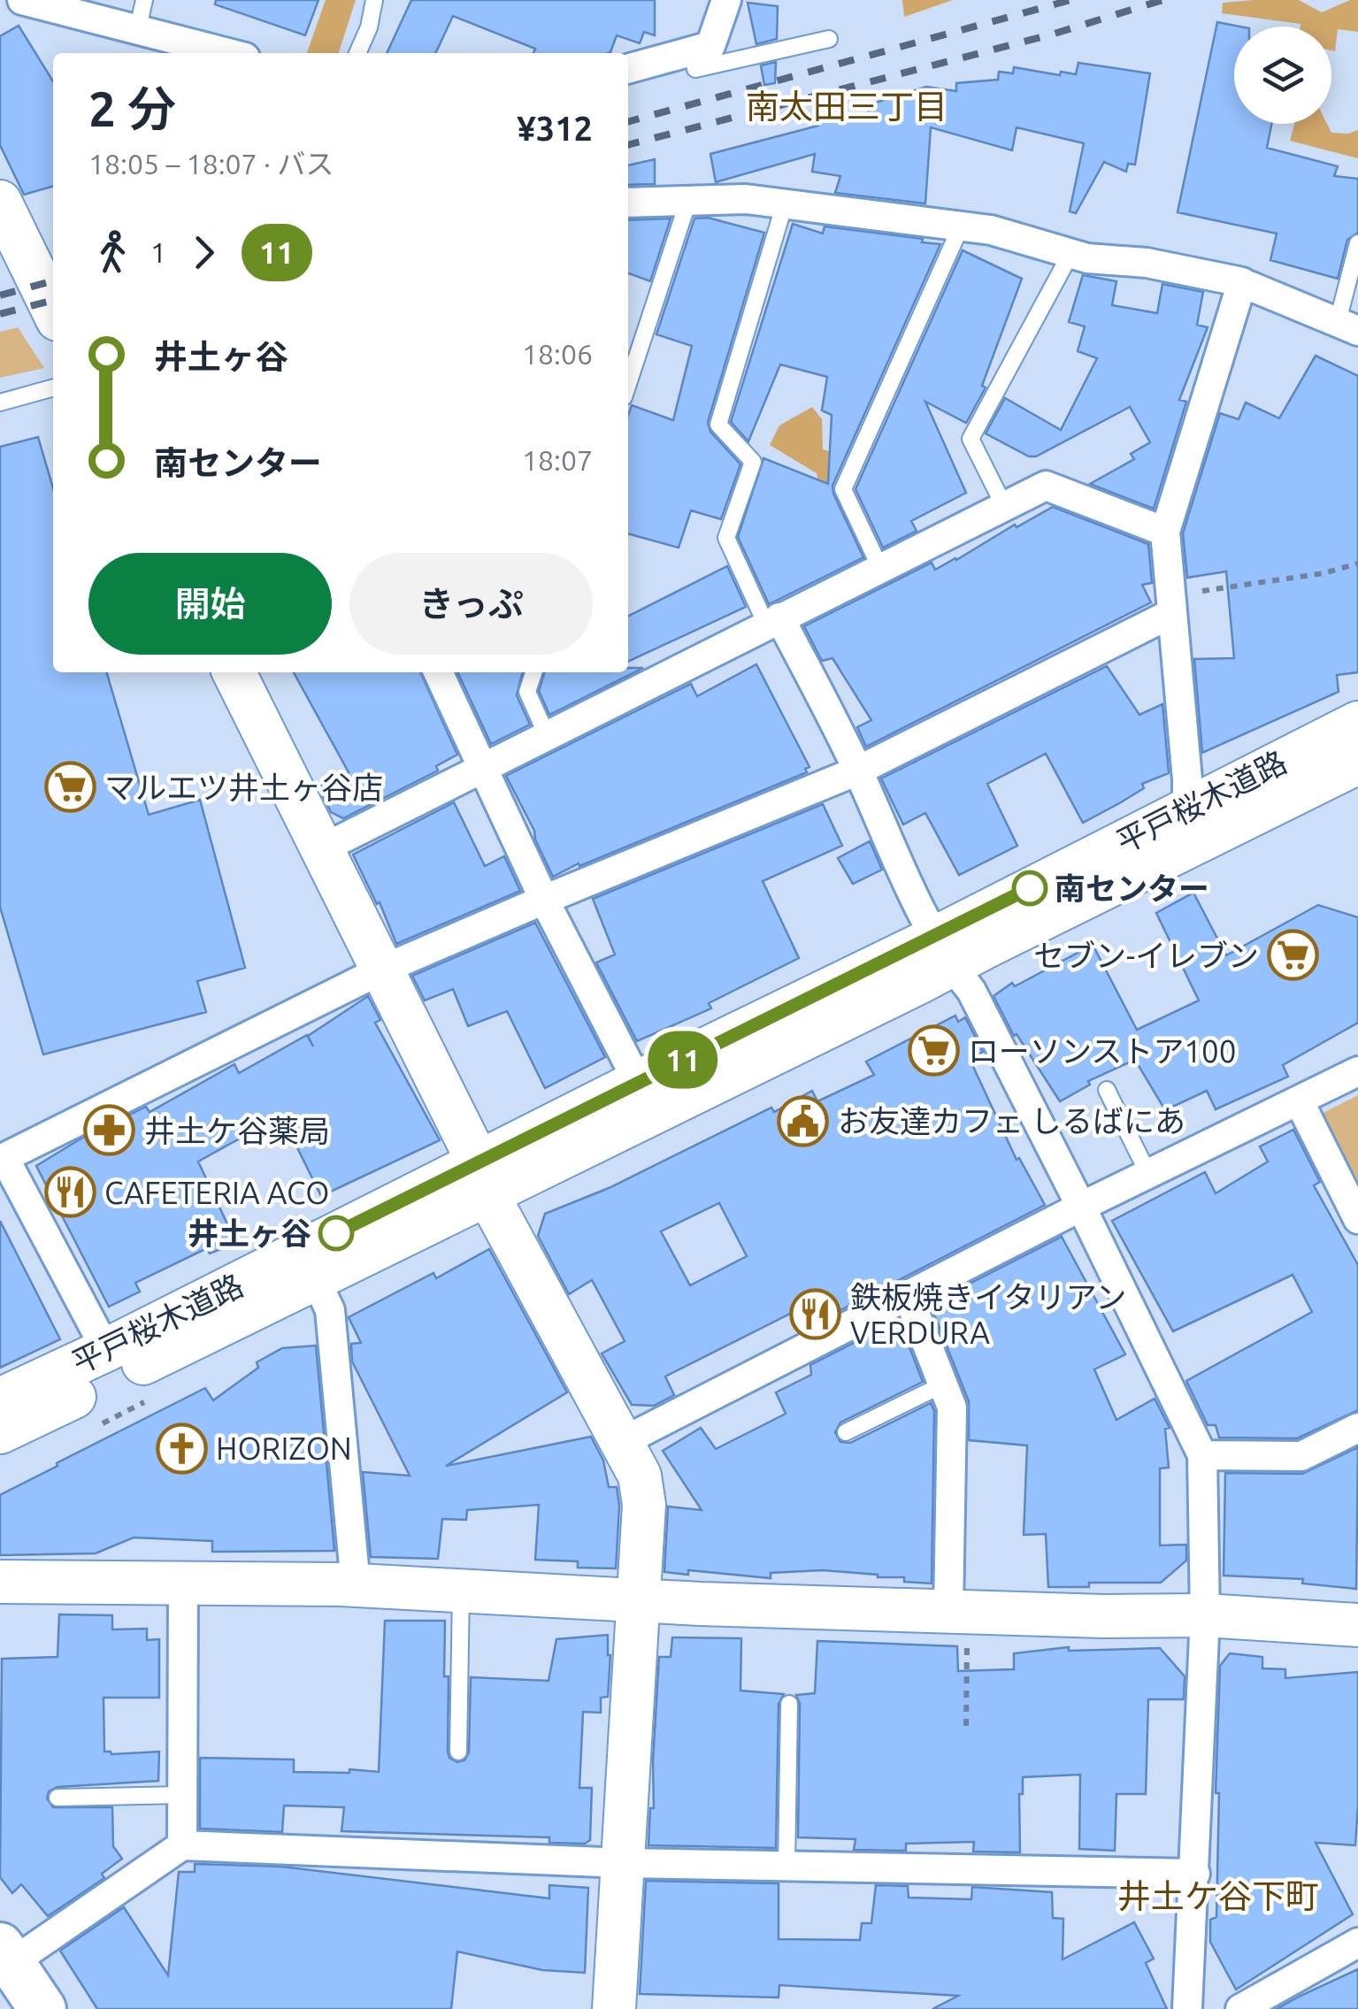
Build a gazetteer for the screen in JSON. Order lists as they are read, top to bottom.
{
  "streets": {
    "main road": ["平戸桜木道路"]
  },
  "districts": ["南太田三丁目", "井土ケ谷下町"],
  "places": {
    "supermarket": ["マルエツ井土ヶ谷店", "セブン-イレブン", "ローソンストア100"],
    "other": ["南センター", "井土ヶ谷"],
    "public building": ["お友達カフェ しるばにあ"],
    "pharmacy": ["井土ケ谷薬局"],
    "restaurant": ["CAFETERIA ACO", "鉄板焼きイタリアン VERDURA"],
    "church": ["HORIZON"]
  },
  "lines": ["bus line 11"],
  "page": {
    "on_map": "11",
    "heading": ["2 分", "18:05 – 18:07 · バス", "¥312"],
    "legs": ["1", "11"],
    "list": [
      {
        "name": "井土ヶ谷",
        "value": "18:06"
      },
      {
        "name": "南センター",
        "value": "18:07"
      }
    ],
    "buttons": ["開始", "きっぷ"]
  }
}
